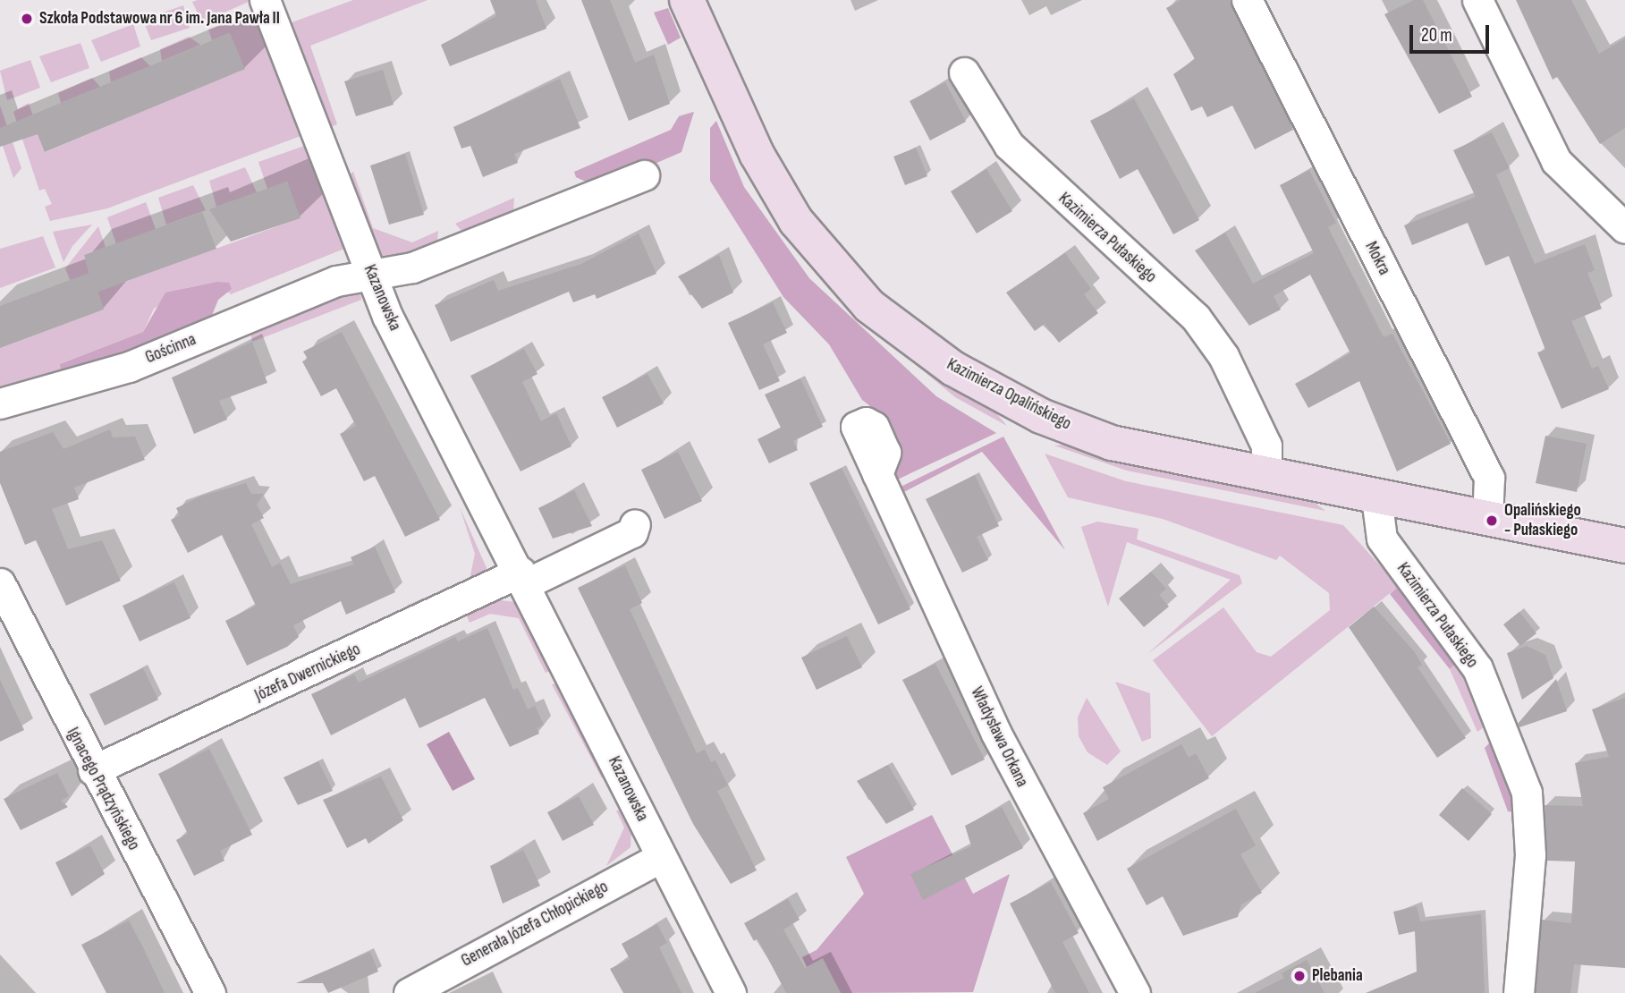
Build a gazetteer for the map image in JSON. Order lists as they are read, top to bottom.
{
  "streets": {
    "street": [
      "Kazimierza Pułaskiego",
      "Mokra",
      "Kazanowska",
      "Gościnna",
      "Kazimierza Opalińskiego",
      "Józefa Dwernickiego",
      "Władysława Orkana",
      "Ignacego Prądzyńskiego",
      "Generała Józefa Chłopickiego"
    ]
  },
  "crossings": [
    ["Kazimierza Pułaskiego", "Kazimierza Opalińskiego"],
    ["Mokra", "Kazimierza Opalińskiego"],
    ["Kazanowska", "Gościnna"],
    ["Kazanowska", "Józefa Dwernickiego"],
    ["Kazanowska", "Generała Józefa Chłopickiego"],
    ["Józefa Dwernickiego", "Ignacego Prądzyńskiego"]
  ],
  "places": ["Szkoła Podstawowa nr 6 im. Jana Pawła II", "Opalińskiego - Pułaskiego", "Plebania"],
  "scale_bar": "20 m"
}
